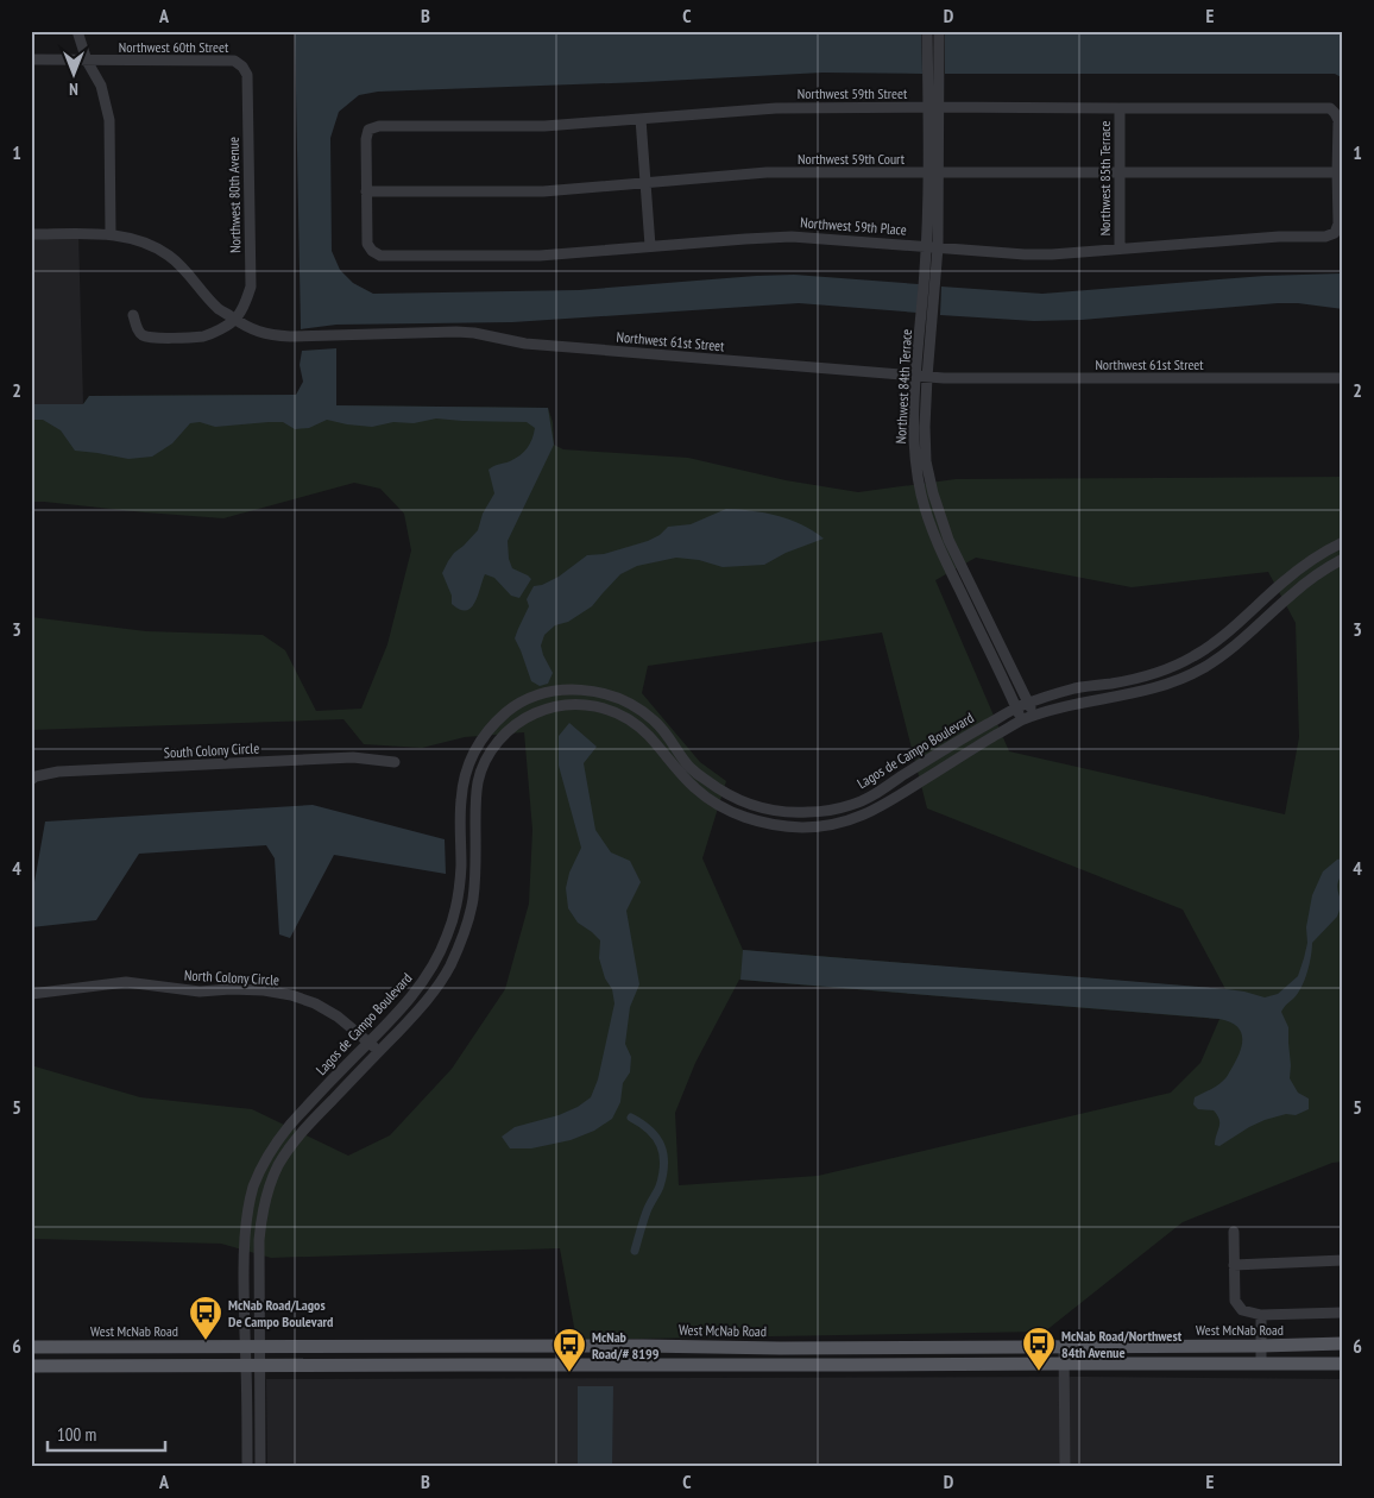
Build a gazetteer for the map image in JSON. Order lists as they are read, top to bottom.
{
  "streets": {
    "main road": ["West McNab Road"],
    "street": [
      "Northwest 60th Street",
      "Northwest 59th Street",
      "Northwest 59th Court",
      "Northwest 85th Terrace",
      "Northwest 80th Avenue",
      "Northwest 59th Place",
      "Northwest 61st Street",
      "Northwest 84th Terrace",
      "South Colony Circle",
      "Lagos de Campo Boulevard",
      "North Colony Circle"
    ]
  },
  "crossings": [
    ["Northwest 60th Street", "Northwest 80th Avenue"],
    ["Northwest 59th Street", "Northwest 59th Court"],
    ["Northwest 59th Street", "Northwest 85th Terrace"],
    ["Northwest 59th Street", "Northwest 59th Place"],
    ["Northwest 59th Street", "Northwest 84th Terrace"],
    ["Northwest 59th Court", "Northwest 85th Terrace"],
    ["Northwest 59th Court", "Northwest 59th Place"],
    ["Northwest 59th Court", "Northwest 84th Terrace"],
    ["Northwest 85th Terrace", "Northwest 59th Place"],
    ["Northwest 80th Avenue", "Northwest 61st Street"],
    ["Northwest 59th Place", "Northwest 84th Terrace"],
    ["Northwest 61st Street", "Northwest 84th Terrace"],
    ["Northwest 84th Terrace", "Lagos de Campo Boulevard"],
    ["Lagos de Campo Boulevard", "North Colony Circle"],
    ["Lagos de Campo Boulevard", "West McNab Road"]
  ],
  "places": {
    "bus stop": ["McNab Road/Lagos De Campo Boulevard", "McNab Road/Northwest 84th Avenue", "McNab Road/# 8199"]
  },
  "scale_bar": "100 m",
  "north": "bottom",
  "grid": {
    "columns": [
      "A",
      "B",
      "C",
      "D",
      "E"
    ],
    "rows": [
      "1",
      "2",
      "3",
      "4",
      "5",
      "6"
    ]
  }
}
